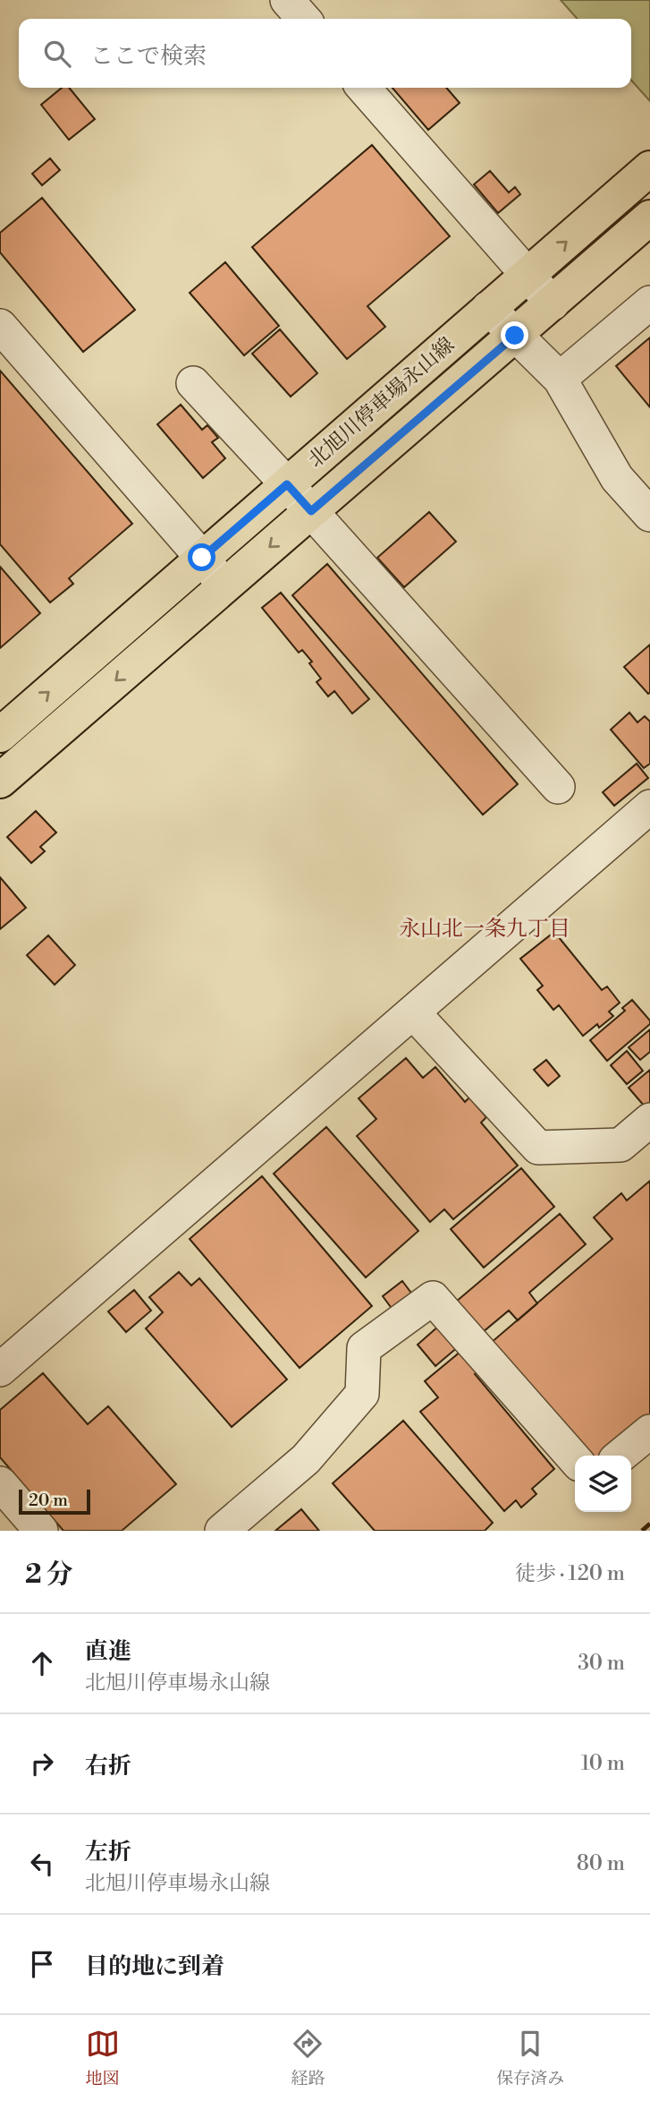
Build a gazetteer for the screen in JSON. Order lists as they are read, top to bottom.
{
  "streets": {
    "main road": ["北旭川停車場永山線"]
  },
  "districts": ["永山北一条九丁目"],
  "scale_bar": "20 m",
  "page": {
    "search": "ここで検索",
    "scale": "20 m",
    "heading": ["2 分", "徒歩 · 120 m"],
    "list": [
      ["直進", "北旭川停車場永山線", "30 m"],
      ["右折", "10 m"],
      ["左折", "北旭川停車場永山線", "80 m"],
      "目的地に到着"
    ],
    "nav": ["地図", "経路", "保存済み"]
  }
}
